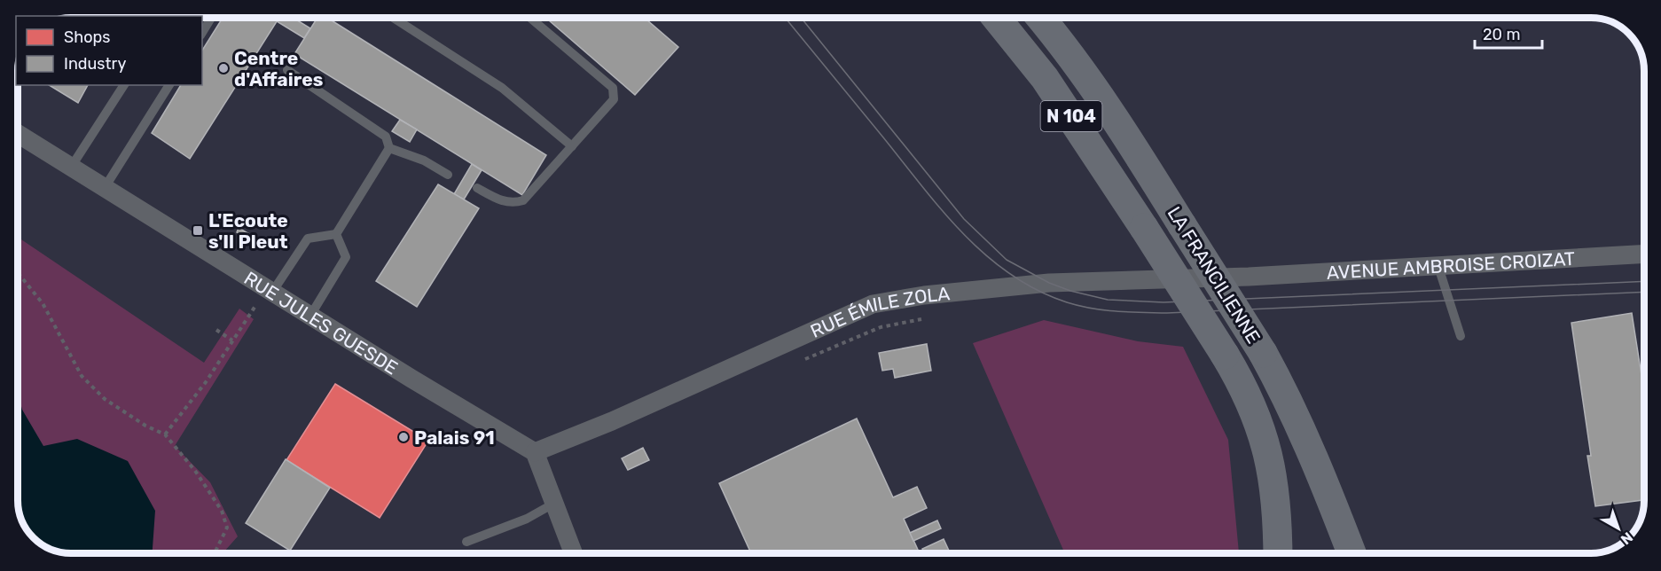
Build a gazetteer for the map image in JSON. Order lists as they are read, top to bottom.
{
  "streets": {
    "highway": ["N 104", "LA FRANCILIENNE"],
    "street": ["AVENUE AMBROISE CROIZAT", "RUE ÉMILE ZOLA", "RUE JULES GUESDE"]
  },
  "crossings": [
    ["AVENUE AMBROISE CROIZAT", "RUE ÉMILE ZOLA"],
    ["RUE ÉMILE ZOLA", "RUE JULES GUESDE"]
  ],
  "places": {
    "other": ["Centre d'Affaires", "Palais 91"],
    "transit": ["L'Ecoute s'Il Pleut"]
  },
  "legend": ["Shops", "Industry"],
  "scale_bar": "20 m",
  "north": "bottom right"
}
